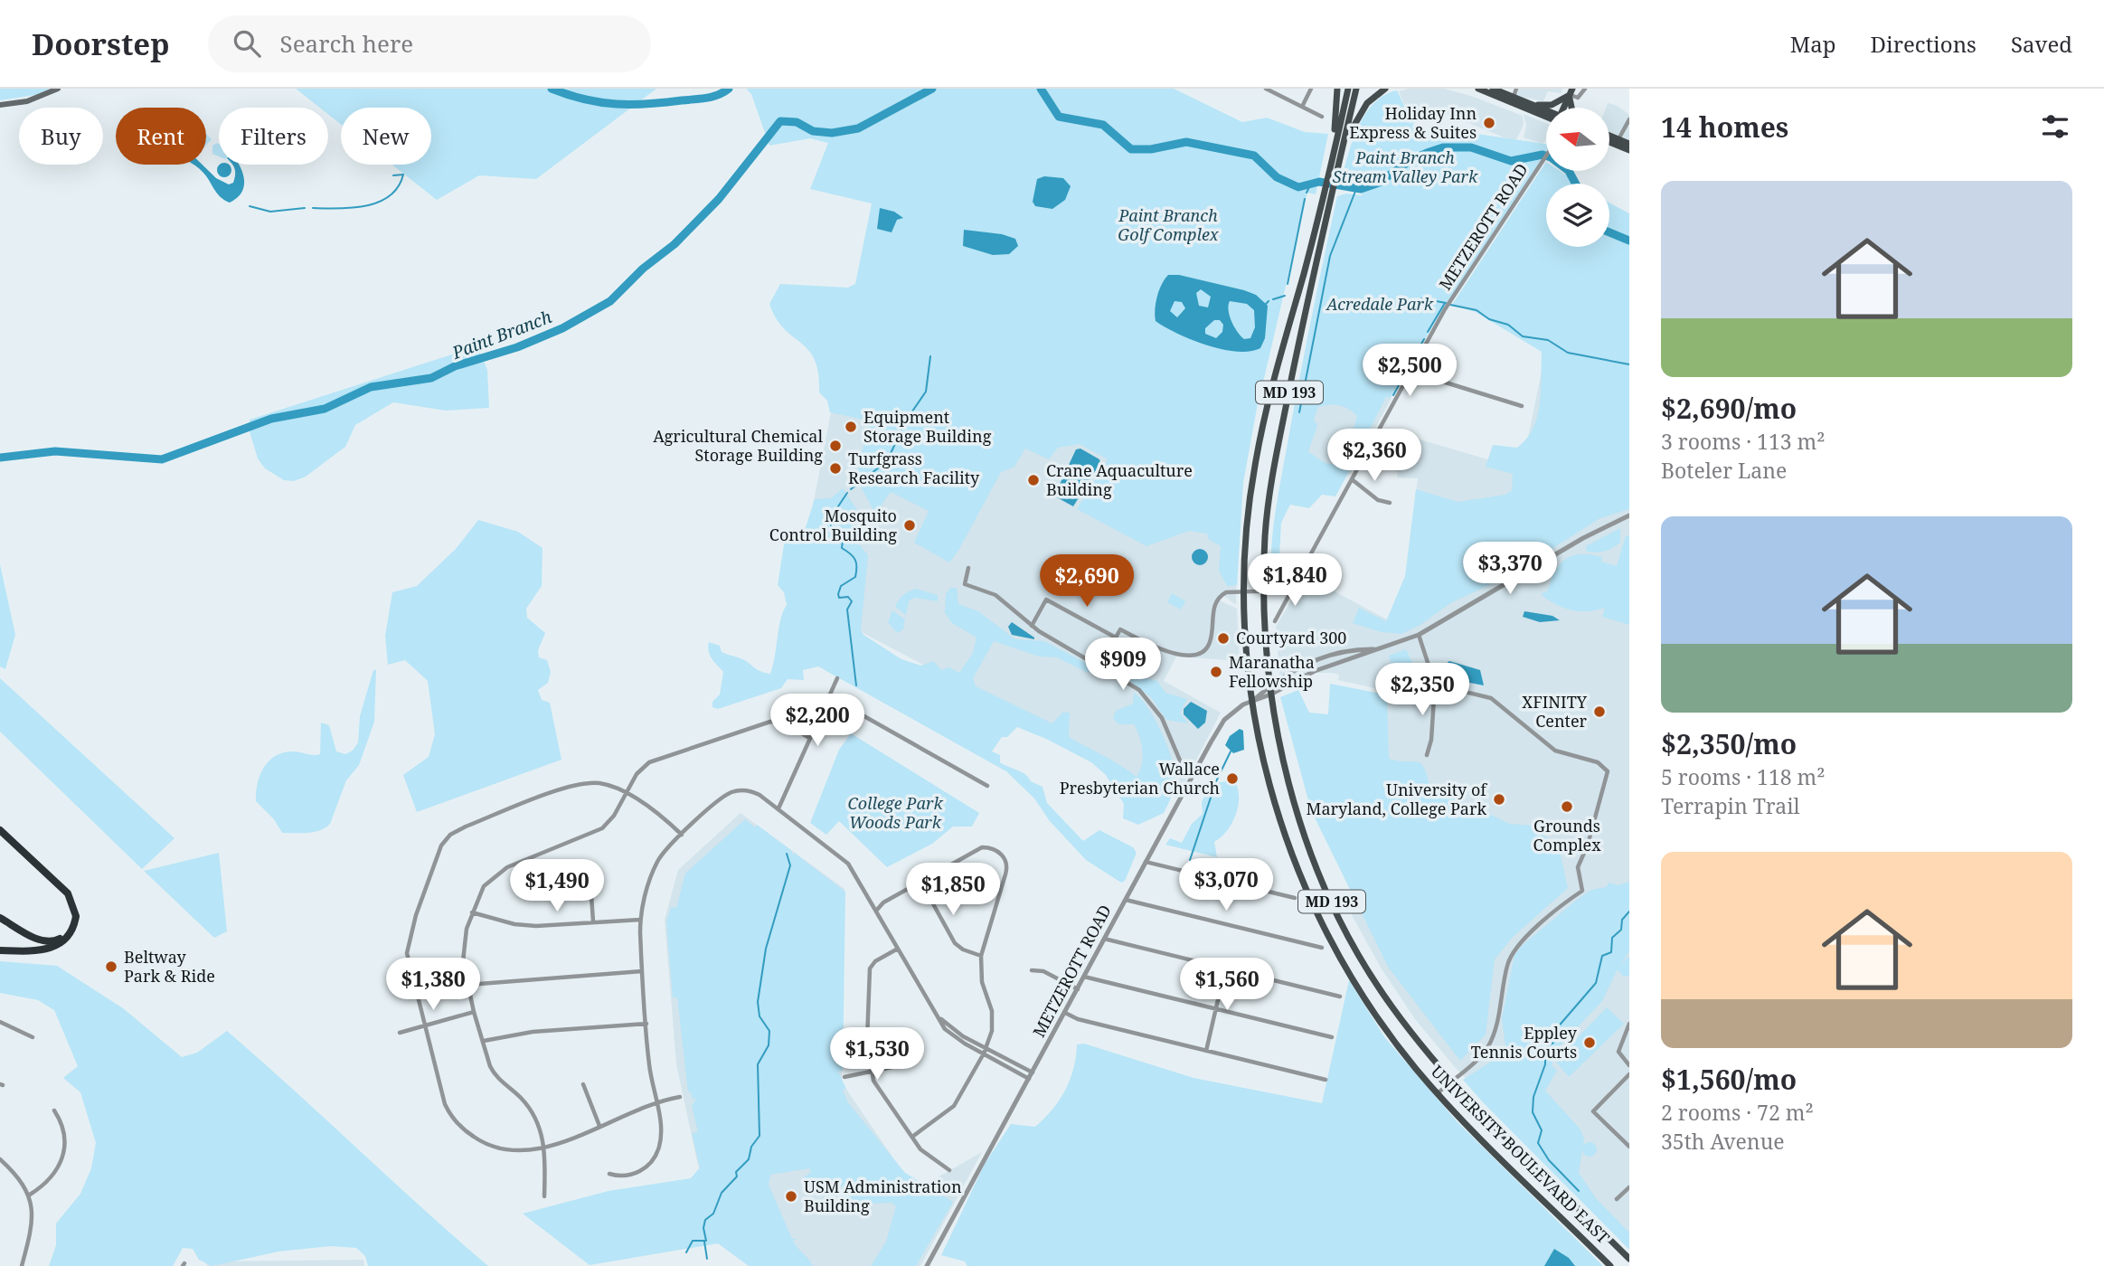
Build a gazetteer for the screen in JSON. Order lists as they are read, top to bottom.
{
  "streets": {
    "main road": ["MD 193", "UNIVERSITY BOULEVARD EAST"],
    "street": ["METZEROTT ROAD"]
  },
  "crossings": [
    ["METZEROTT ROAD", "UNIVERSITY BOULEVARD EAST"]
  ],
  "water": ["Paint Branch"],
  "parks": [
    "Paint Branch Stream Valley Park",
    "Paint Branch Golf Complex",
    "Acredale Park",
    "College Park Woods Park"
  ],
  "places": [
    "Holiday Inn Express & Suites",
    "Equipment Storage Building",
    "Agricultural Chemical Storage Building",
    "Turfgrass Research Facility",
    "Crane Aquaculture Building",
    "Mosquito Control Building",
    "Courtyard 300",
    "Maranatha Fellowship",
    "XFINITY Center",
    "Wallace Presbyterian Church",
    "University of Maryland, College Park",
    "Grounds Complex",
    "Beltway Park & Ride",
    "Eppley Tennis Courts",
    "USM Administration Building"
  ],
  "north": "left",
  "page": {
    "header": "Doorstep",
    "search": "Search here",
    "nav": ["Map", "Directions", "Saved"],
    "heading": "14 homes",
    "chip": [
      "Buy",
      "Rent",
      "Filters",
      "New"
    ],
    "list": [
      {
        "name": "$2,690/mo",
        "note": "3 rooms · 113 m² · Boteler Lane"
      },
      {
        "name": "$2,350/mo",
        "note": "5 rooms · 118 m² · Terrapin Trail"
      },
      {
        "name": "$1,560/mo",
        "note": "2 rooms · 72 m² · 35th Avenue"
      }
    ],
    "price": [
      "$2,500",
      "$2,360",
      "$3,370",
      "$1,840",
      "$2,690",
      "$909",
      "$2,350",
      "$2,200",
      "$3,070",
      "$1,490",
      "$1,850",
      "$1,380",
      "$1,560",
      "$1,530"
    ]
  }
}
